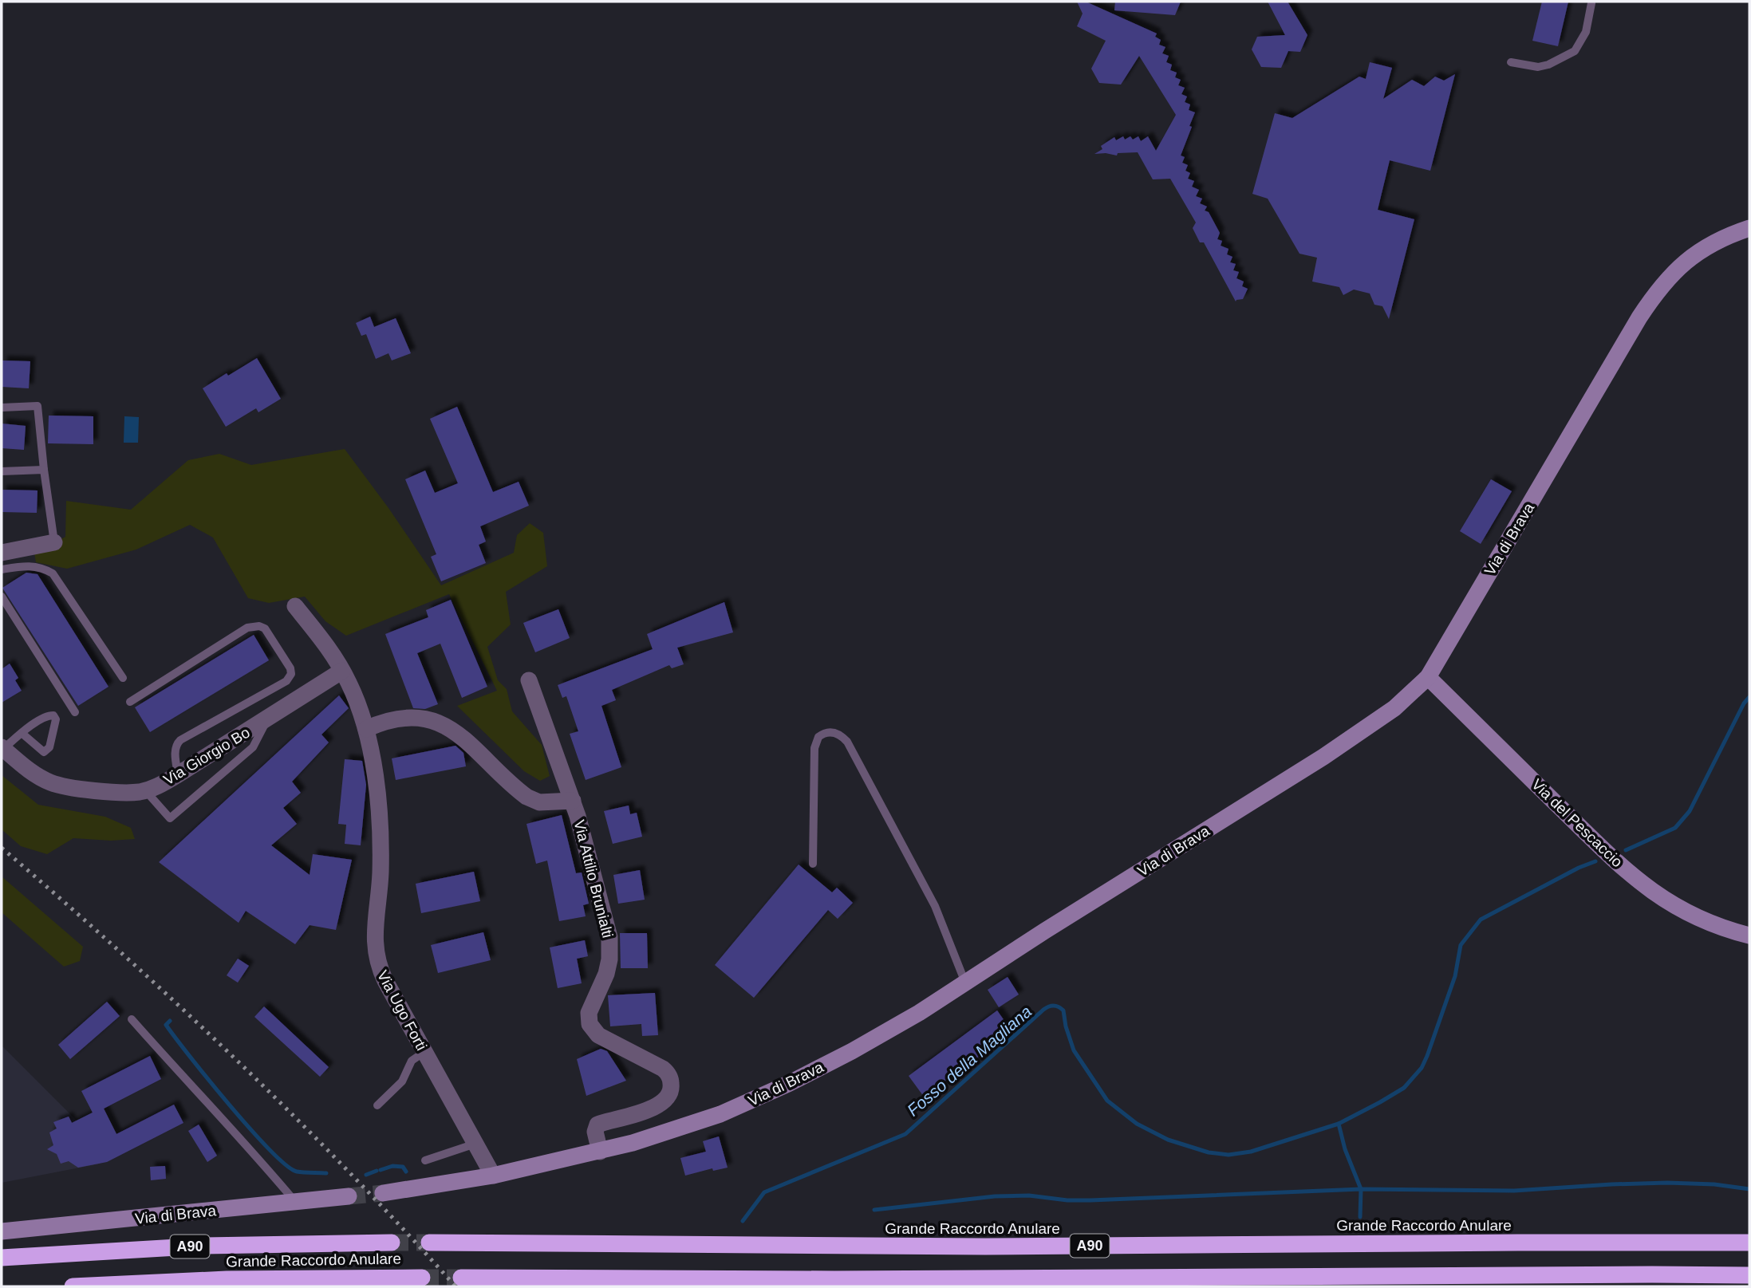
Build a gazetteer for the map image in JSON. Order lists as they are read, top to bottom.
{
  "streets": {
    "highway": ["Grande Raccordo Anulare", "A90"],
    "street": [
      "Via di Brava",
      "Via Giorgio Bo",
      "Via del Pescaccio",
      "Via Attilio Brunialti",
      "Via Ugo Forti"
    ]
  },
  "crossings": [
    ["Via di Brava", "Via del Pescaccio"],
    ["Via di Brava", "Via Attilio Brunialti"],
    ["Via di Brava", "Via Ugo Forti"],
    ["Via Giorgio Bo", "Via Ugo Forti"]
  ],
  "water": ["Fosso della Magliana"]
}
